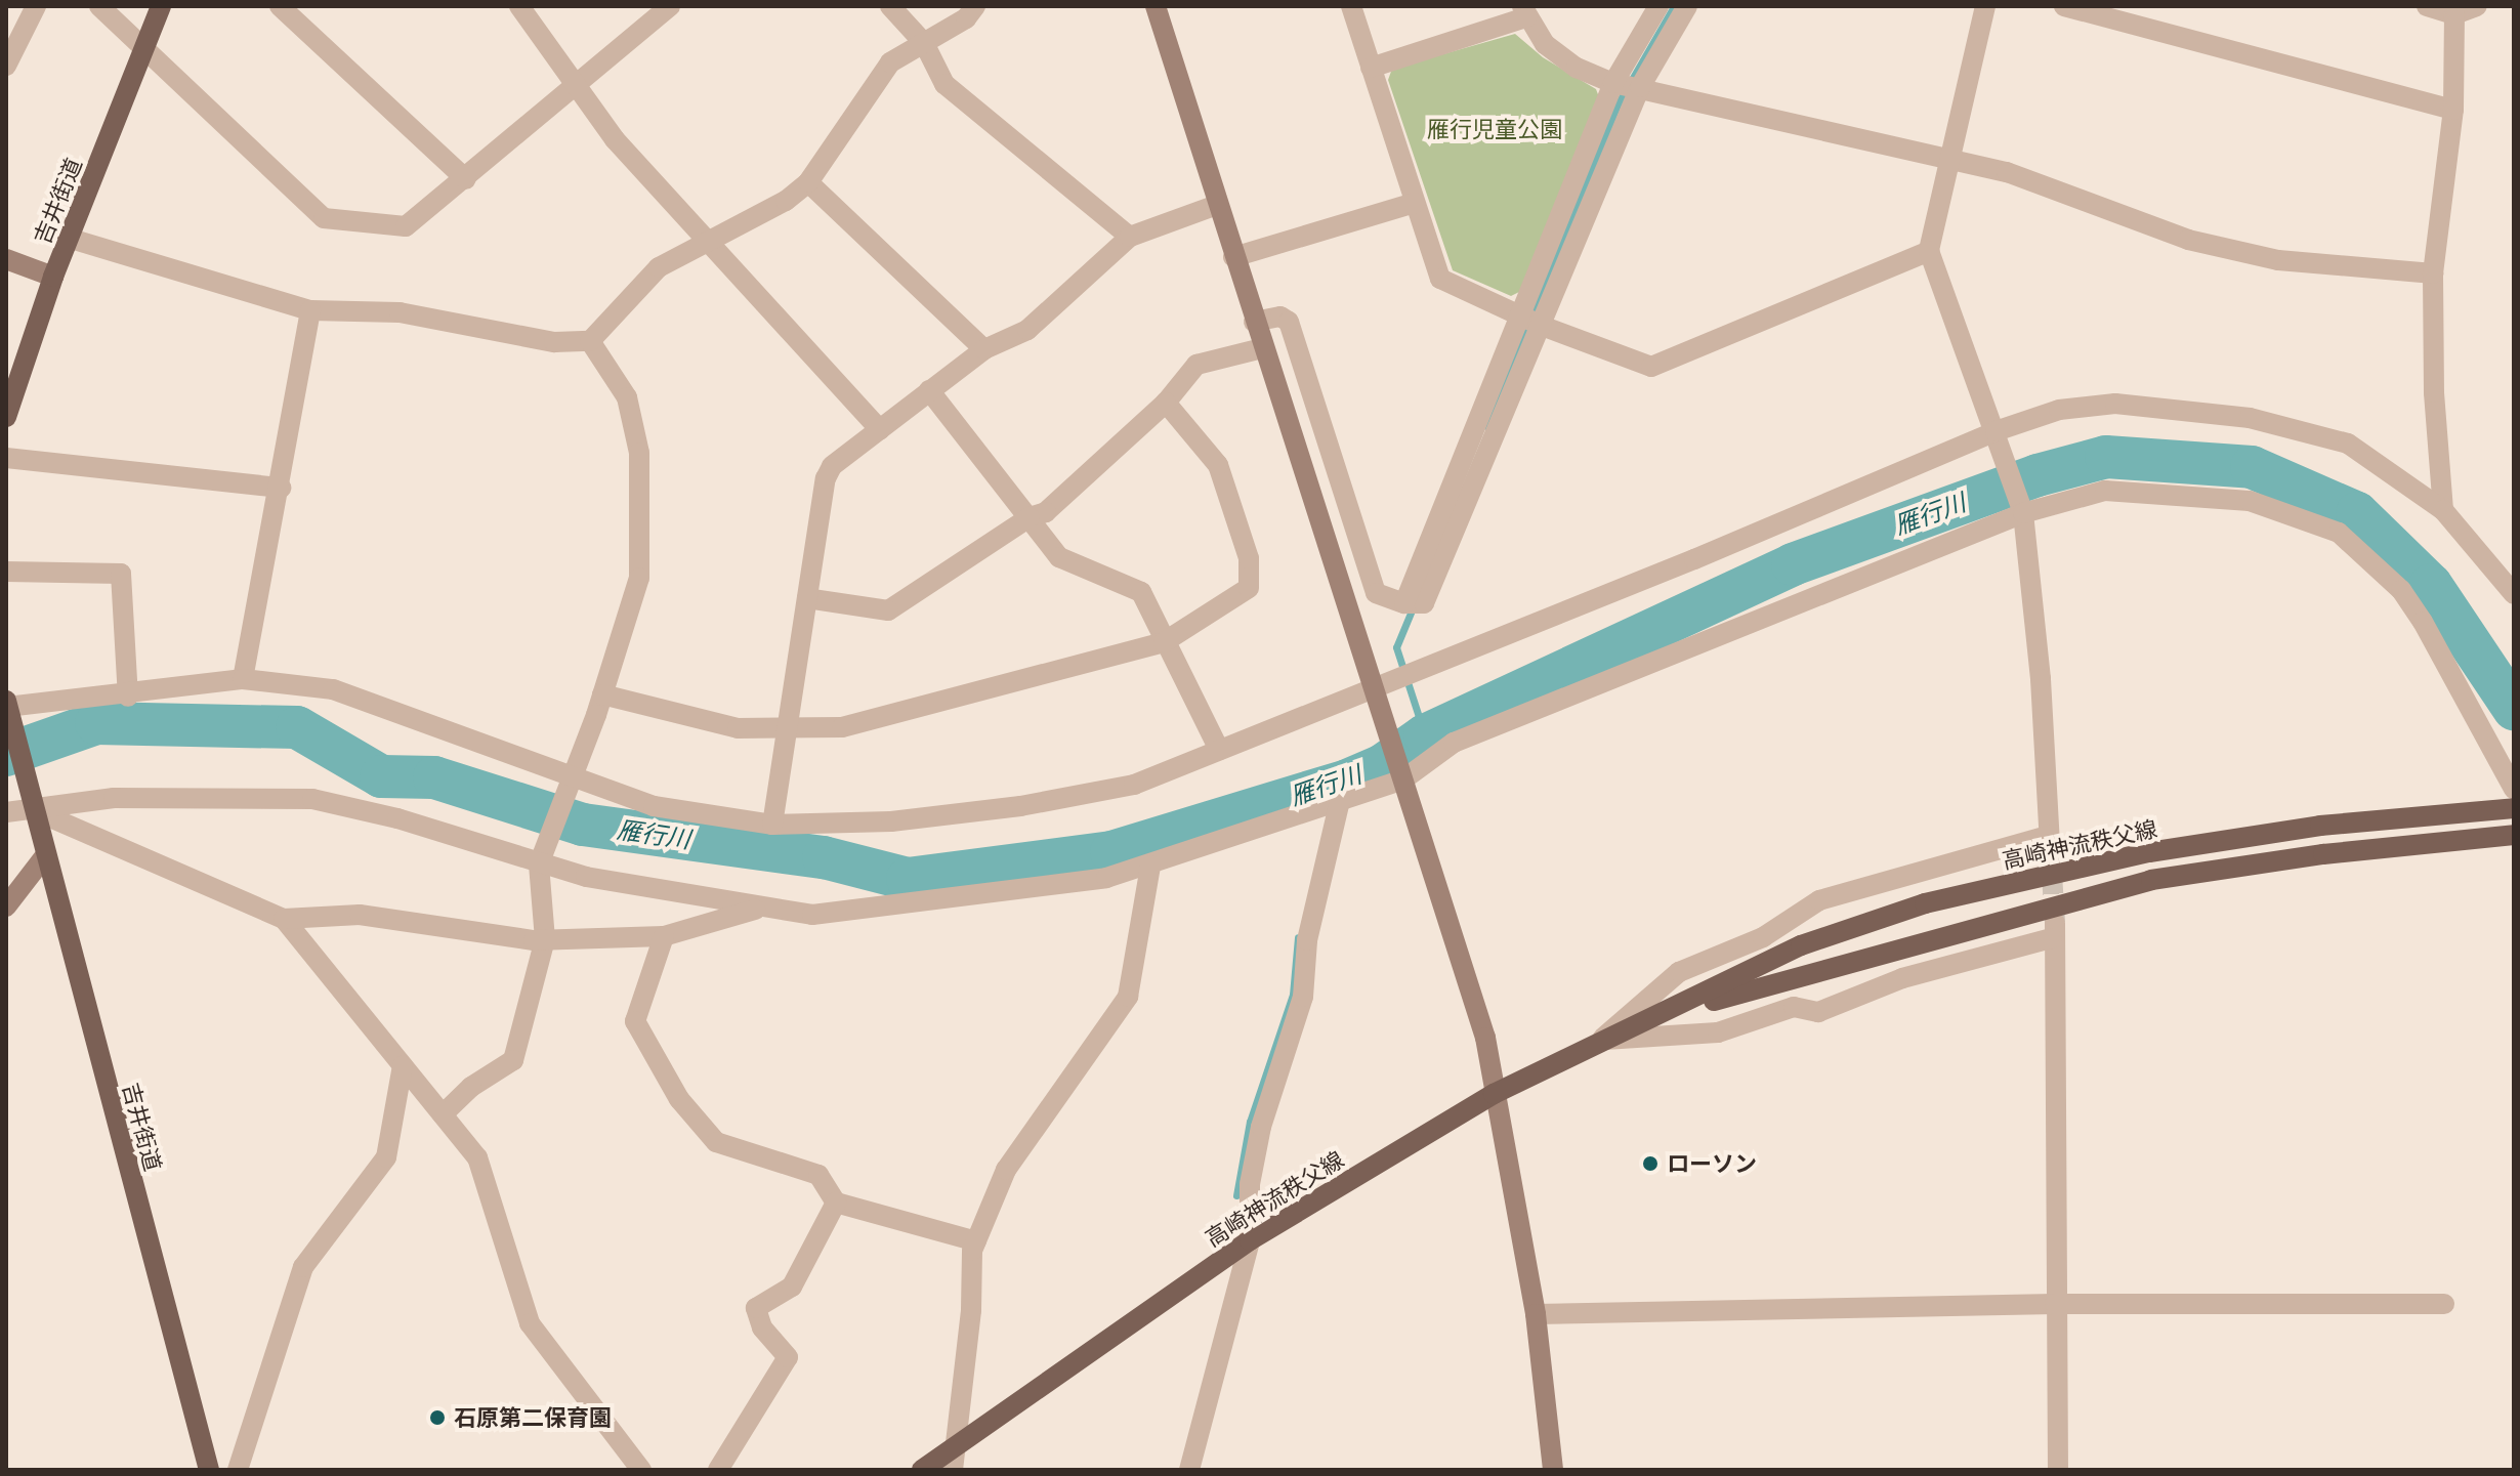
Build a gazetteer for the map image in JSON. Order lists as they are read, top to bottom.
{
  "streets": {
    "main road": ["吉井街道", "高崎神流秩父線"]
  },
  "water": ["雁行川"],
  "parks": ["雁行児童公園"],
  "places": ["ローソン", "石原第二保育園"]
}
